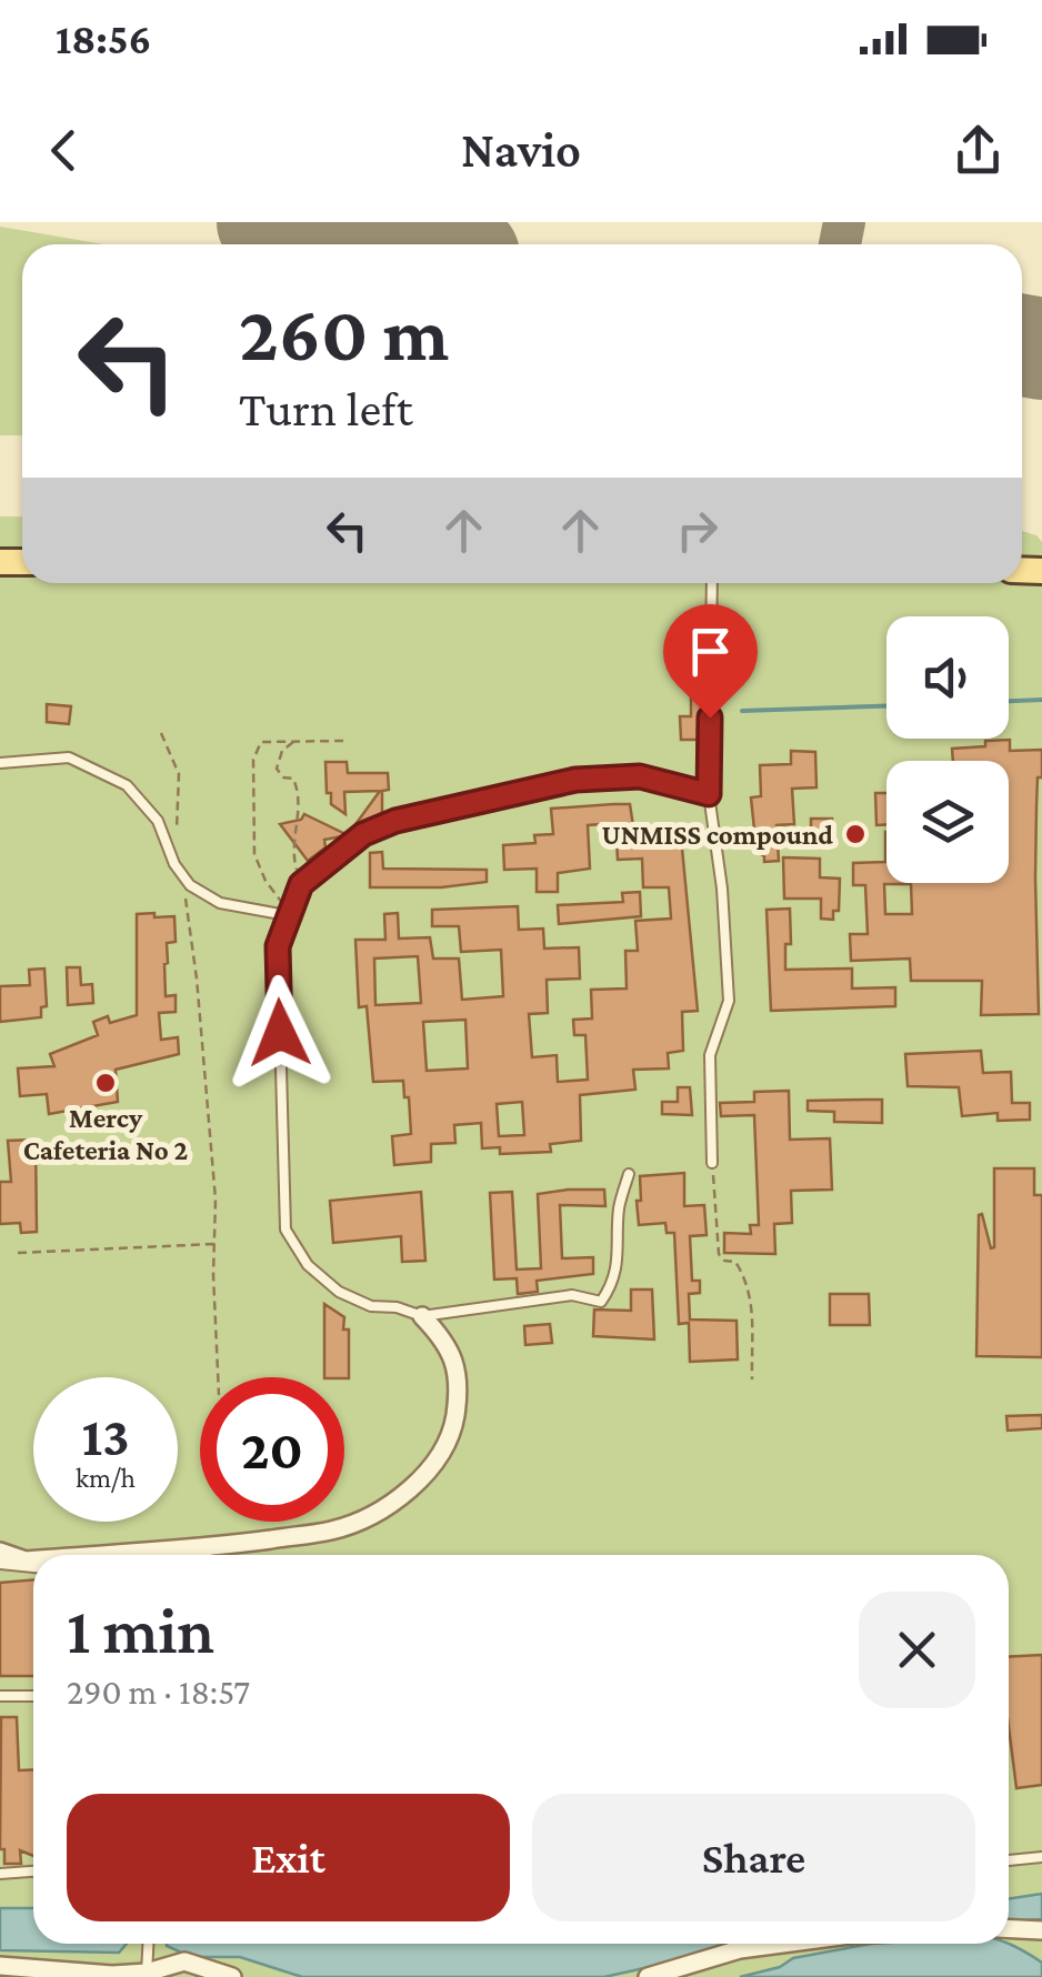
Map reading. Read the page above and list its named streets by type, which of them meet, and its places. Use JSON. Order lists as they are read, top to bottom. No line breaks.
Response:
{"places":["UNMISS compound","Mercy Cafeteria No 2"],"page":{"status":"18:56","header":"Navio","turn":["260 m","Turn left"],"speed":"13 km/h","limit":"20","heading":["1 min","290 m · 18:57"],"buttons":["Exit","Share"]}}
